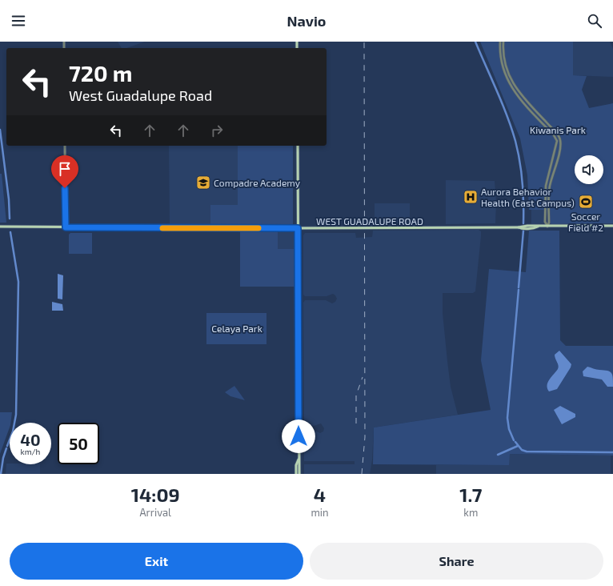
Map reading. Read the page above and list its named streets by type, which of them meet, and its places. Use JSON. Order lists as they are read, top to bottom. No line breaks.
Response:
{"streets":{"main road":["WEST GUADALUPE ROAD"]},"parks":["Kiwanis Park","Celaya Park"],"places":{"school or university":["Compadre Academy"],"hospital":["Aurora Behavior Health (East Campus)"],"sports":["Soccer Field #2"]},"page":{"header":"Navio","turn":["720 m","West Guadalupe Road"],"speed":"40 km/h","limit":"50","eta":["14:09","Arrival","4","min","1.7","km"],"buttons":["Exit","Share"]}}
